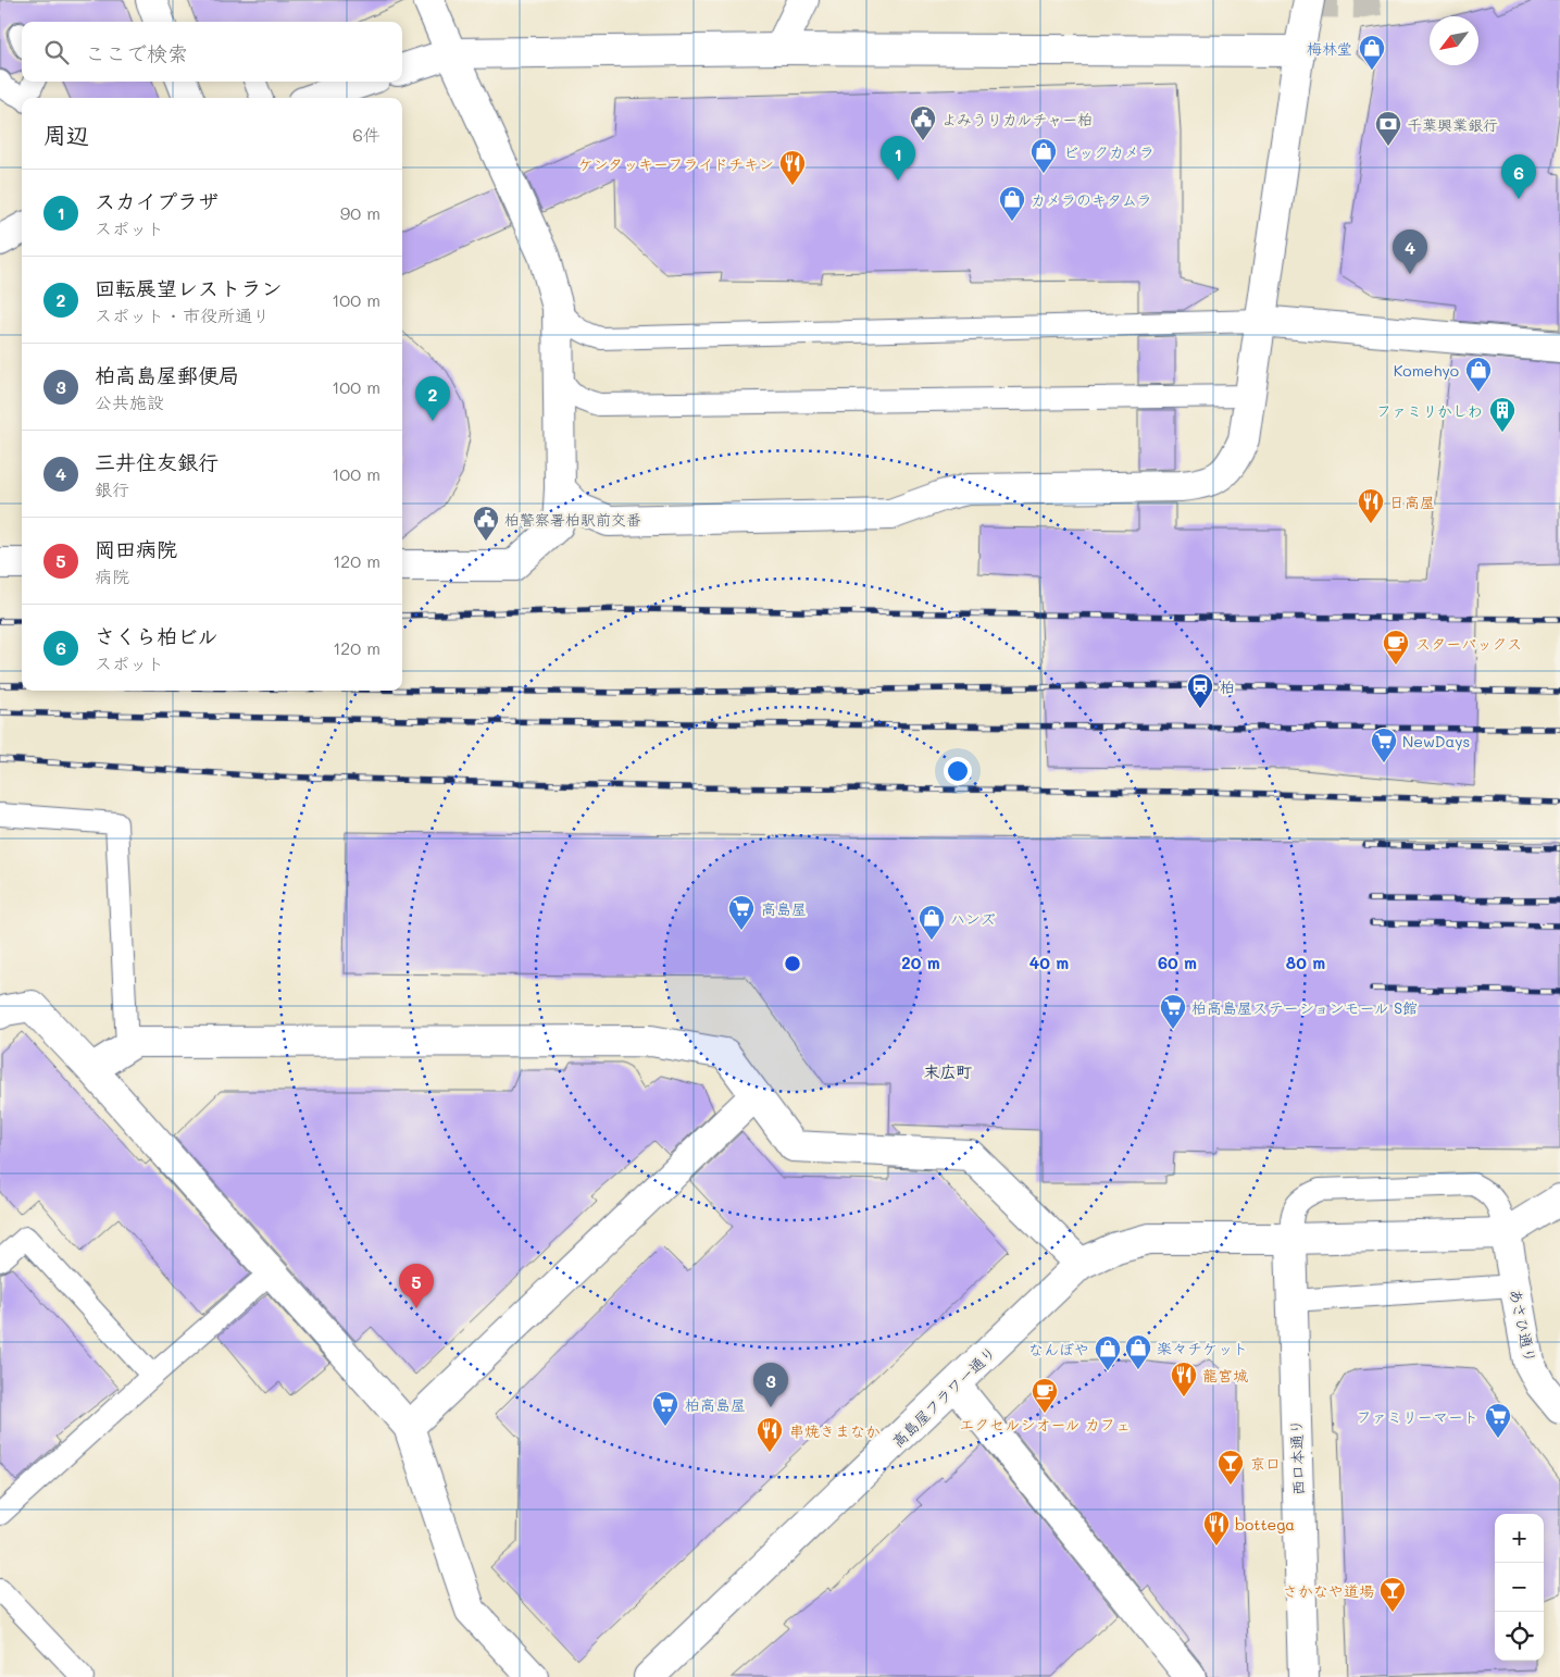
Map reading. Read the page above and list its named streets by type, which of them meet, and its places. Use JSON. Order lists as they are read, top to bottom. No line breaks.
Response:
{"streets":{"street":["あさひ通り","高島屋フラワー通り","西口本通り"]},"crossings":[["あさひ通り","高島屋フラワー通り"],["高島屋フラワー通り","西口本通り"]],"districts":["末広町"],"places":{"shop":["梅林堂","ビックカメラ","カメラのキタムラ","Komehyo","ハンズ","楽々チケット","なんぼや"],"public building":["よみうりカルチャー柏","柏警察署柏駅前交番"],"bank":["千葉興業銀行"],"restaurant":["ケンタッキーフライドチキン","日高屋","龍宮城","串焼きまなか","bottega"],"building":["ファミリかしわ"],"cafe":["スターバックス","エクセルシオール カフェ"],"station":["柏"],"supermarket":["NewDays","高島屋","柏高島屋ステーションモール S館","柏高島屋","ファミリーマート"],"bar":["京口","さかなや道場"]},"north":"bottom left","page":{"search":"ここで検索","heading":["周辺","6件"],"pins":["1","6","4","2","5","3"],"list":[{"mark":"1","name":"スカイプラザ","note":"スポット","value":"90 m"},{"mark":"2","name":"回転展望レストラン","note":"スポット · 市役所通り","value":"100 m"},{"mark":"3","name":"柏高島屋郵便局","note":"公共施設","value":"100 m"},{"mark":"4","name":"三井住友銀行","note":"銀行","value":"100 m"},{"mark":"5","name":"岡田病院","note":"病院","value":"120 m"},{"mark":"6","name":"さくら柏ビル","note":"スポット","value":"120 m"}],"map_buttons":["+","−"]},"rings":["20 m","40 m","60 m","80 m"]}
